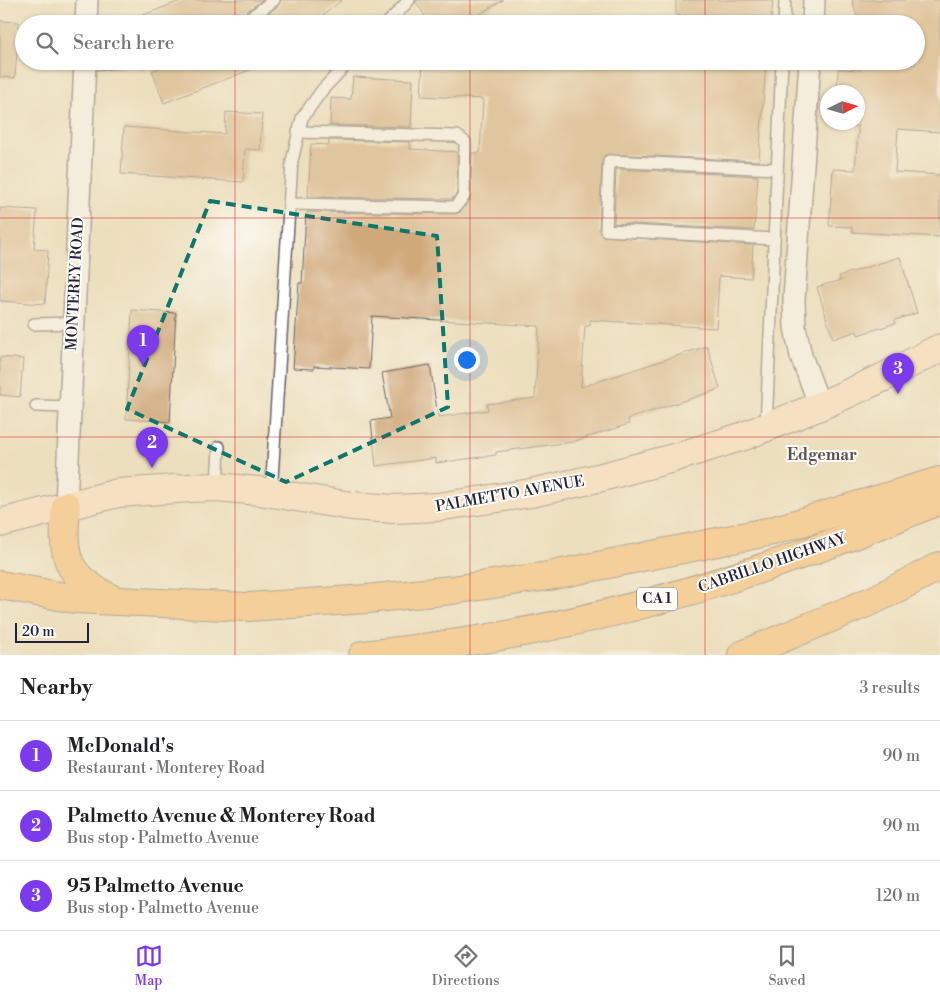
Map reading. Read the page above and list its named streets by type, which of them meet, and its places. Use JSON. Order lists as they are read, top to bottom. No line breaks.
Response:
{"streets":{"highway":["CABRILLO HIGHWAY","CA 1"],"street":["MONTEREY ROAD","PALMETTO AVENUE"]},"crossings":[["MONTEREY ROAD","PALMETTO AVENUE"]],"districts":["Edgemar"],"scale_bar":"20 m","north":"right","page":{"search":"Search here","pins":["1","3","2"],"scale":"20 m","heading":["Nearby","3 results"],"list":[{"mark":"1","name":"McDonald's","note":"Restaurant · Monterey Road","value":"90 m"},{"mark":"2","name":"Palmetto Avenue & Monterey Road","note":"Bus stop · Palmetto Avenue","value":"90 m"},{"mark":"3","name":"95 Palmetto Avenue","note":"Bus stop · Palmetto Avenue","value":"120 m"}],"nav":["Map","Directions","Saved"]}}
